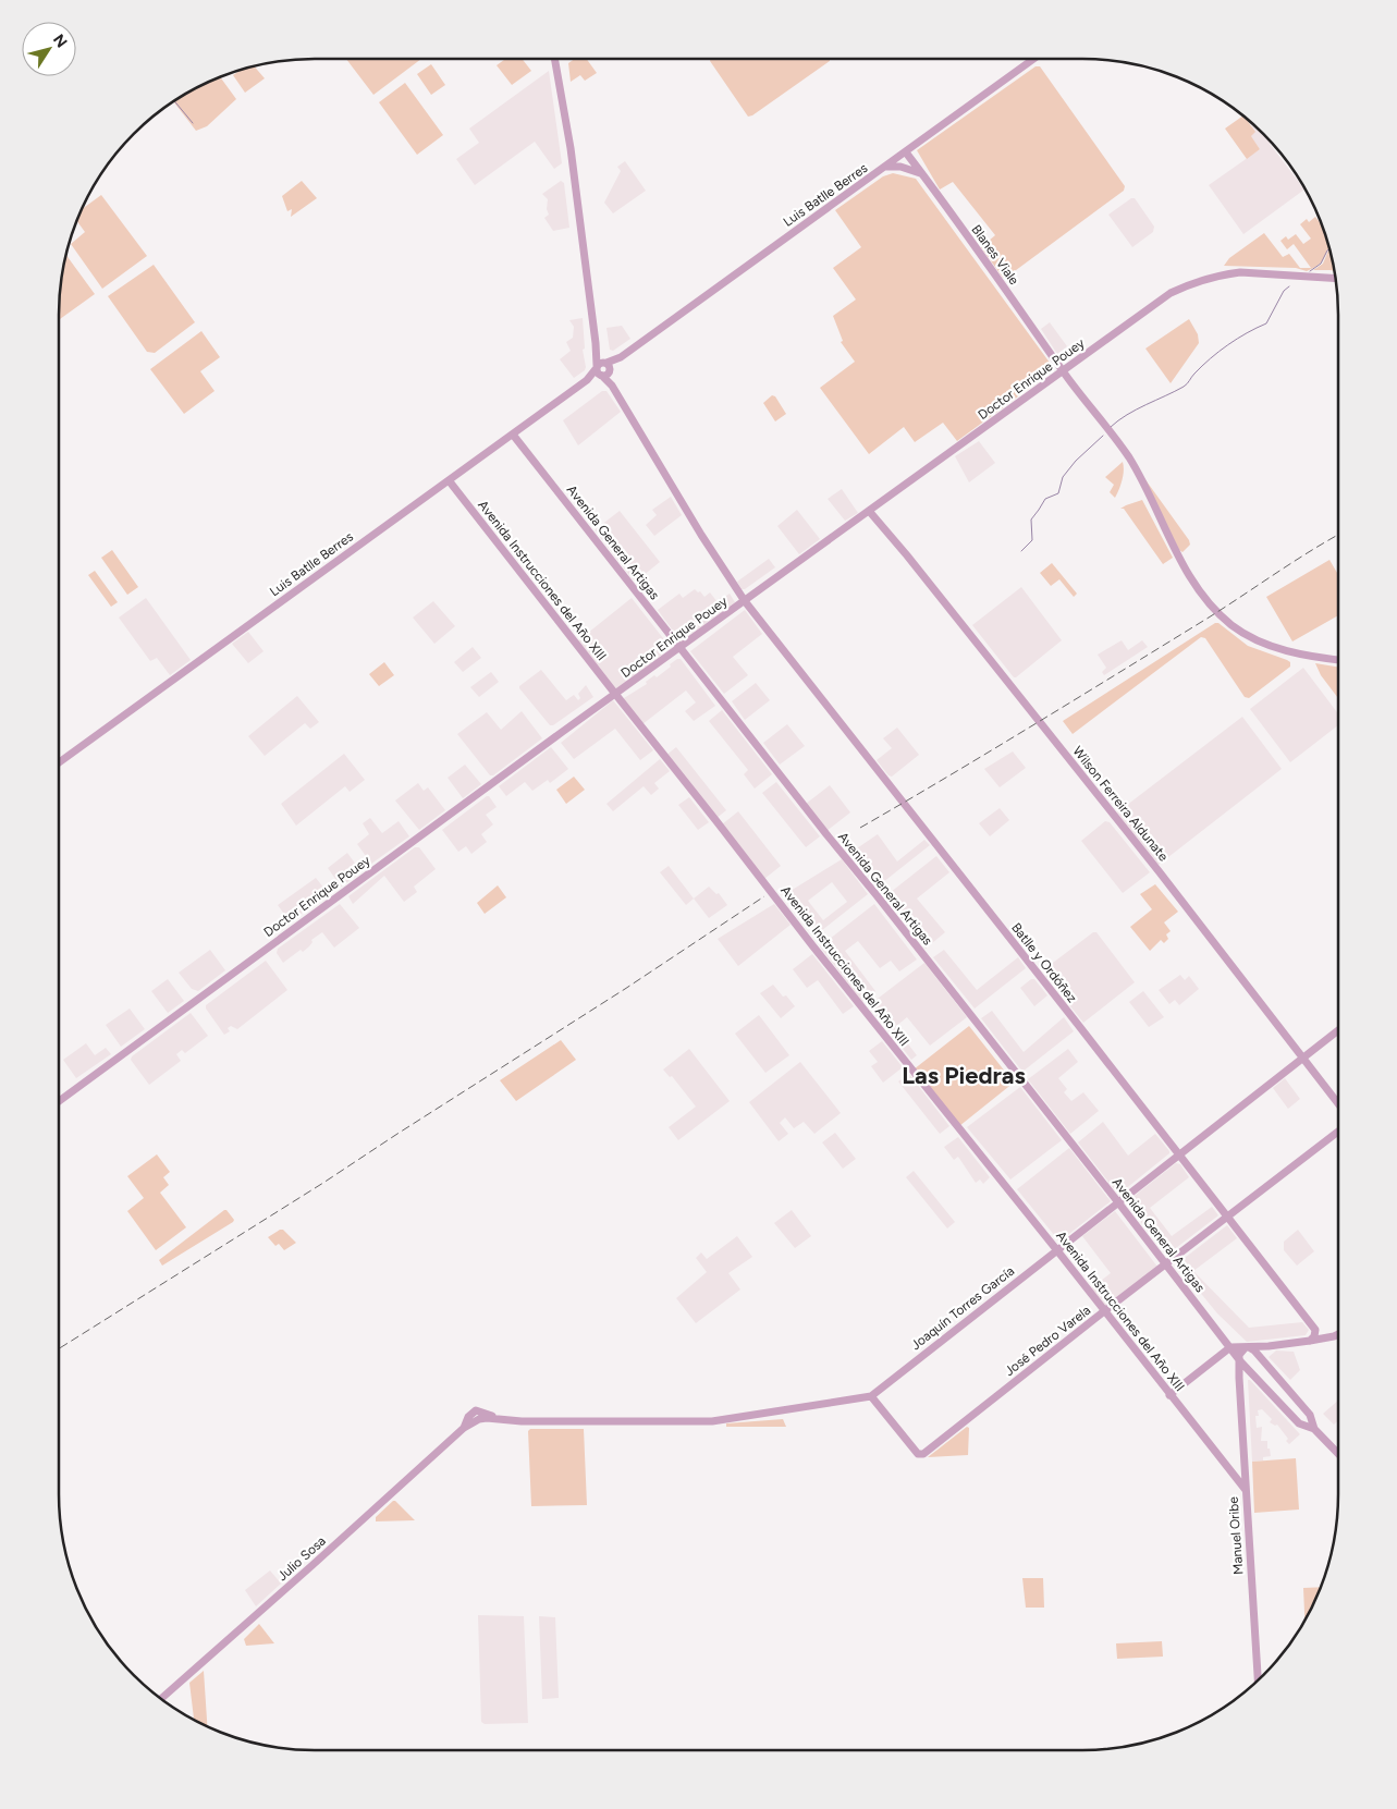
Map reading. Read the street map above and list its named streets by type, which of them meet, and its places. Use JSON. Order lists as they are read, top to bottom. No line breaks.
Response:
{"streets":{"street":["Luis Batlle Berres","Blanes Viale","Doctor Enrique Pouey","Avenida General Artigas","Avenida Instrucciones del Año XIII","Wilson Ferreira Aldunate","Batlle y Ordóñez","Joaquín Torres García","José Pedro Varela","Manuel Oribe","Julio Sosa"]},"crossings":[["Luis Batlle Berres","Blanes Viale"],["Luis Batlle Berres","Avenida General Artigas"],["Luis Batlle Berres","Avenida Instrucciones del Año XIII"],["Luis Batlle Berres","Batlle y Ordóñez"],["Blanes Viale","Doctor Enrique Pouey"],["Doctor Enrique Pouey","Avenida General Artigas"],["Doctor Enrique Pouey","Avenida Instrucciones del Año XIII"],["Doctor Enrique Pouey","Wilson Ferreira Aldunate"],["Doctor Enrique Pouey","Batlle y Ordóñez"],["Avenida General Artigas","Joaquín Torres García"],["Avenida General Artigas","José Pedro Varela"],["Avenida General Artigas","Manuel Oribe"],["Avenida Instrucciones del Año XIII","Joaquín Torres García"],["Avenida Instrucciones del Año XIII","José Pedro Varela"],["Avenida Instrucciones del Año XIII","Manuel Oribe"],["Wilson Ferreira Aldunate","Joaquín Torres García"],["Batlle y Ordóñez","Joaquín Torres García"],["Batlle y Ordóñez","José Pedro Varela"],["Joaquín Torres García","José Pedro Varela"],["Joaquín Torres García","Julio Sosa"]],"districts":["Las Piedras"],"north":"top right"}
